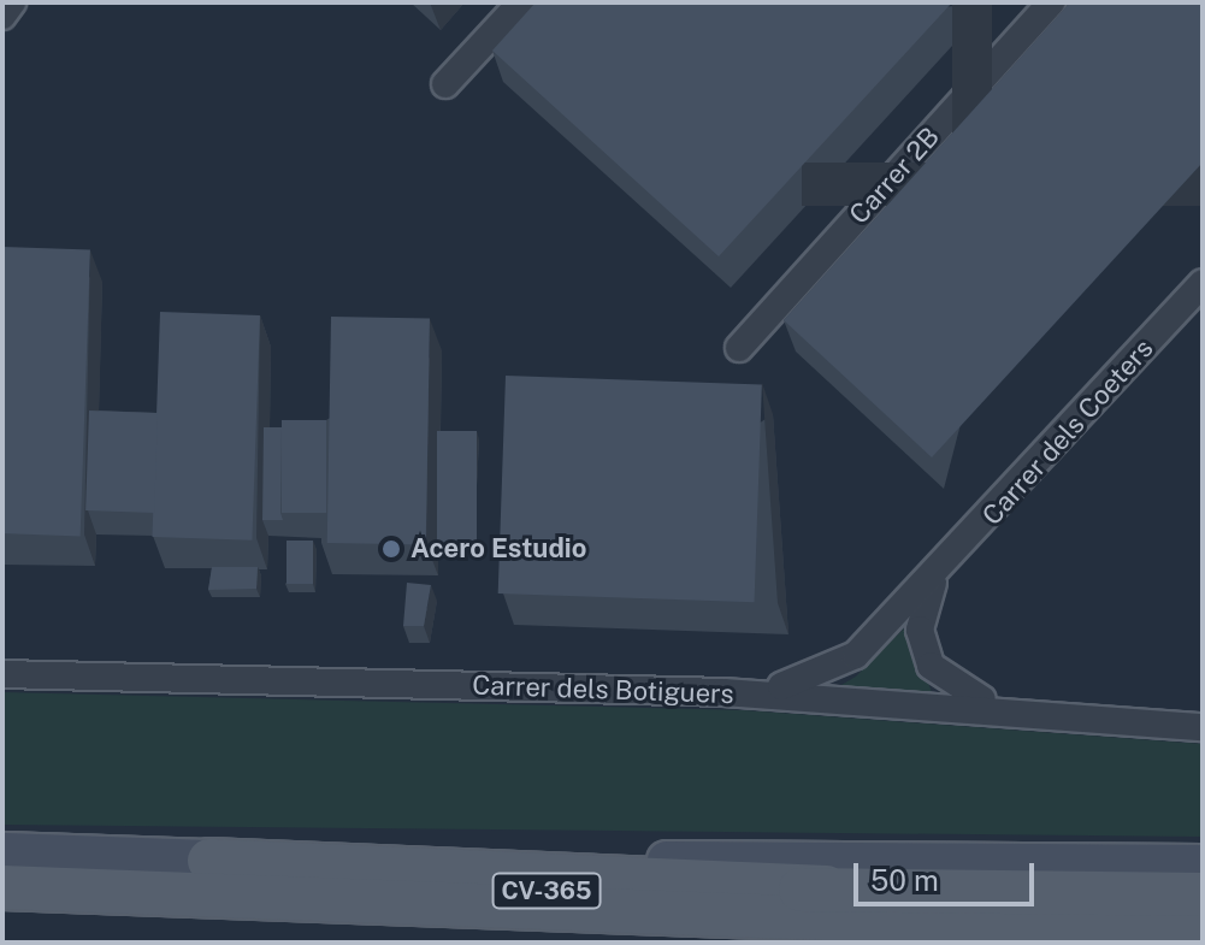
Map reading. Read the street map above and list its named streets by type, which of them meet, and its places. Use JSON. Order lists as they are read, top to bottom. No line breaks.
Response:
{"streets":{"main road":["CV-365"],"street":["Carrer 2B","Carrer dels Coeters","Carrer dels Botiguers"]},"crossings":[["Carrer dels Coeters","Carrer dels Botiguers"]],"places":["Acero Estudio"],"scale_bar":"50 m"}
